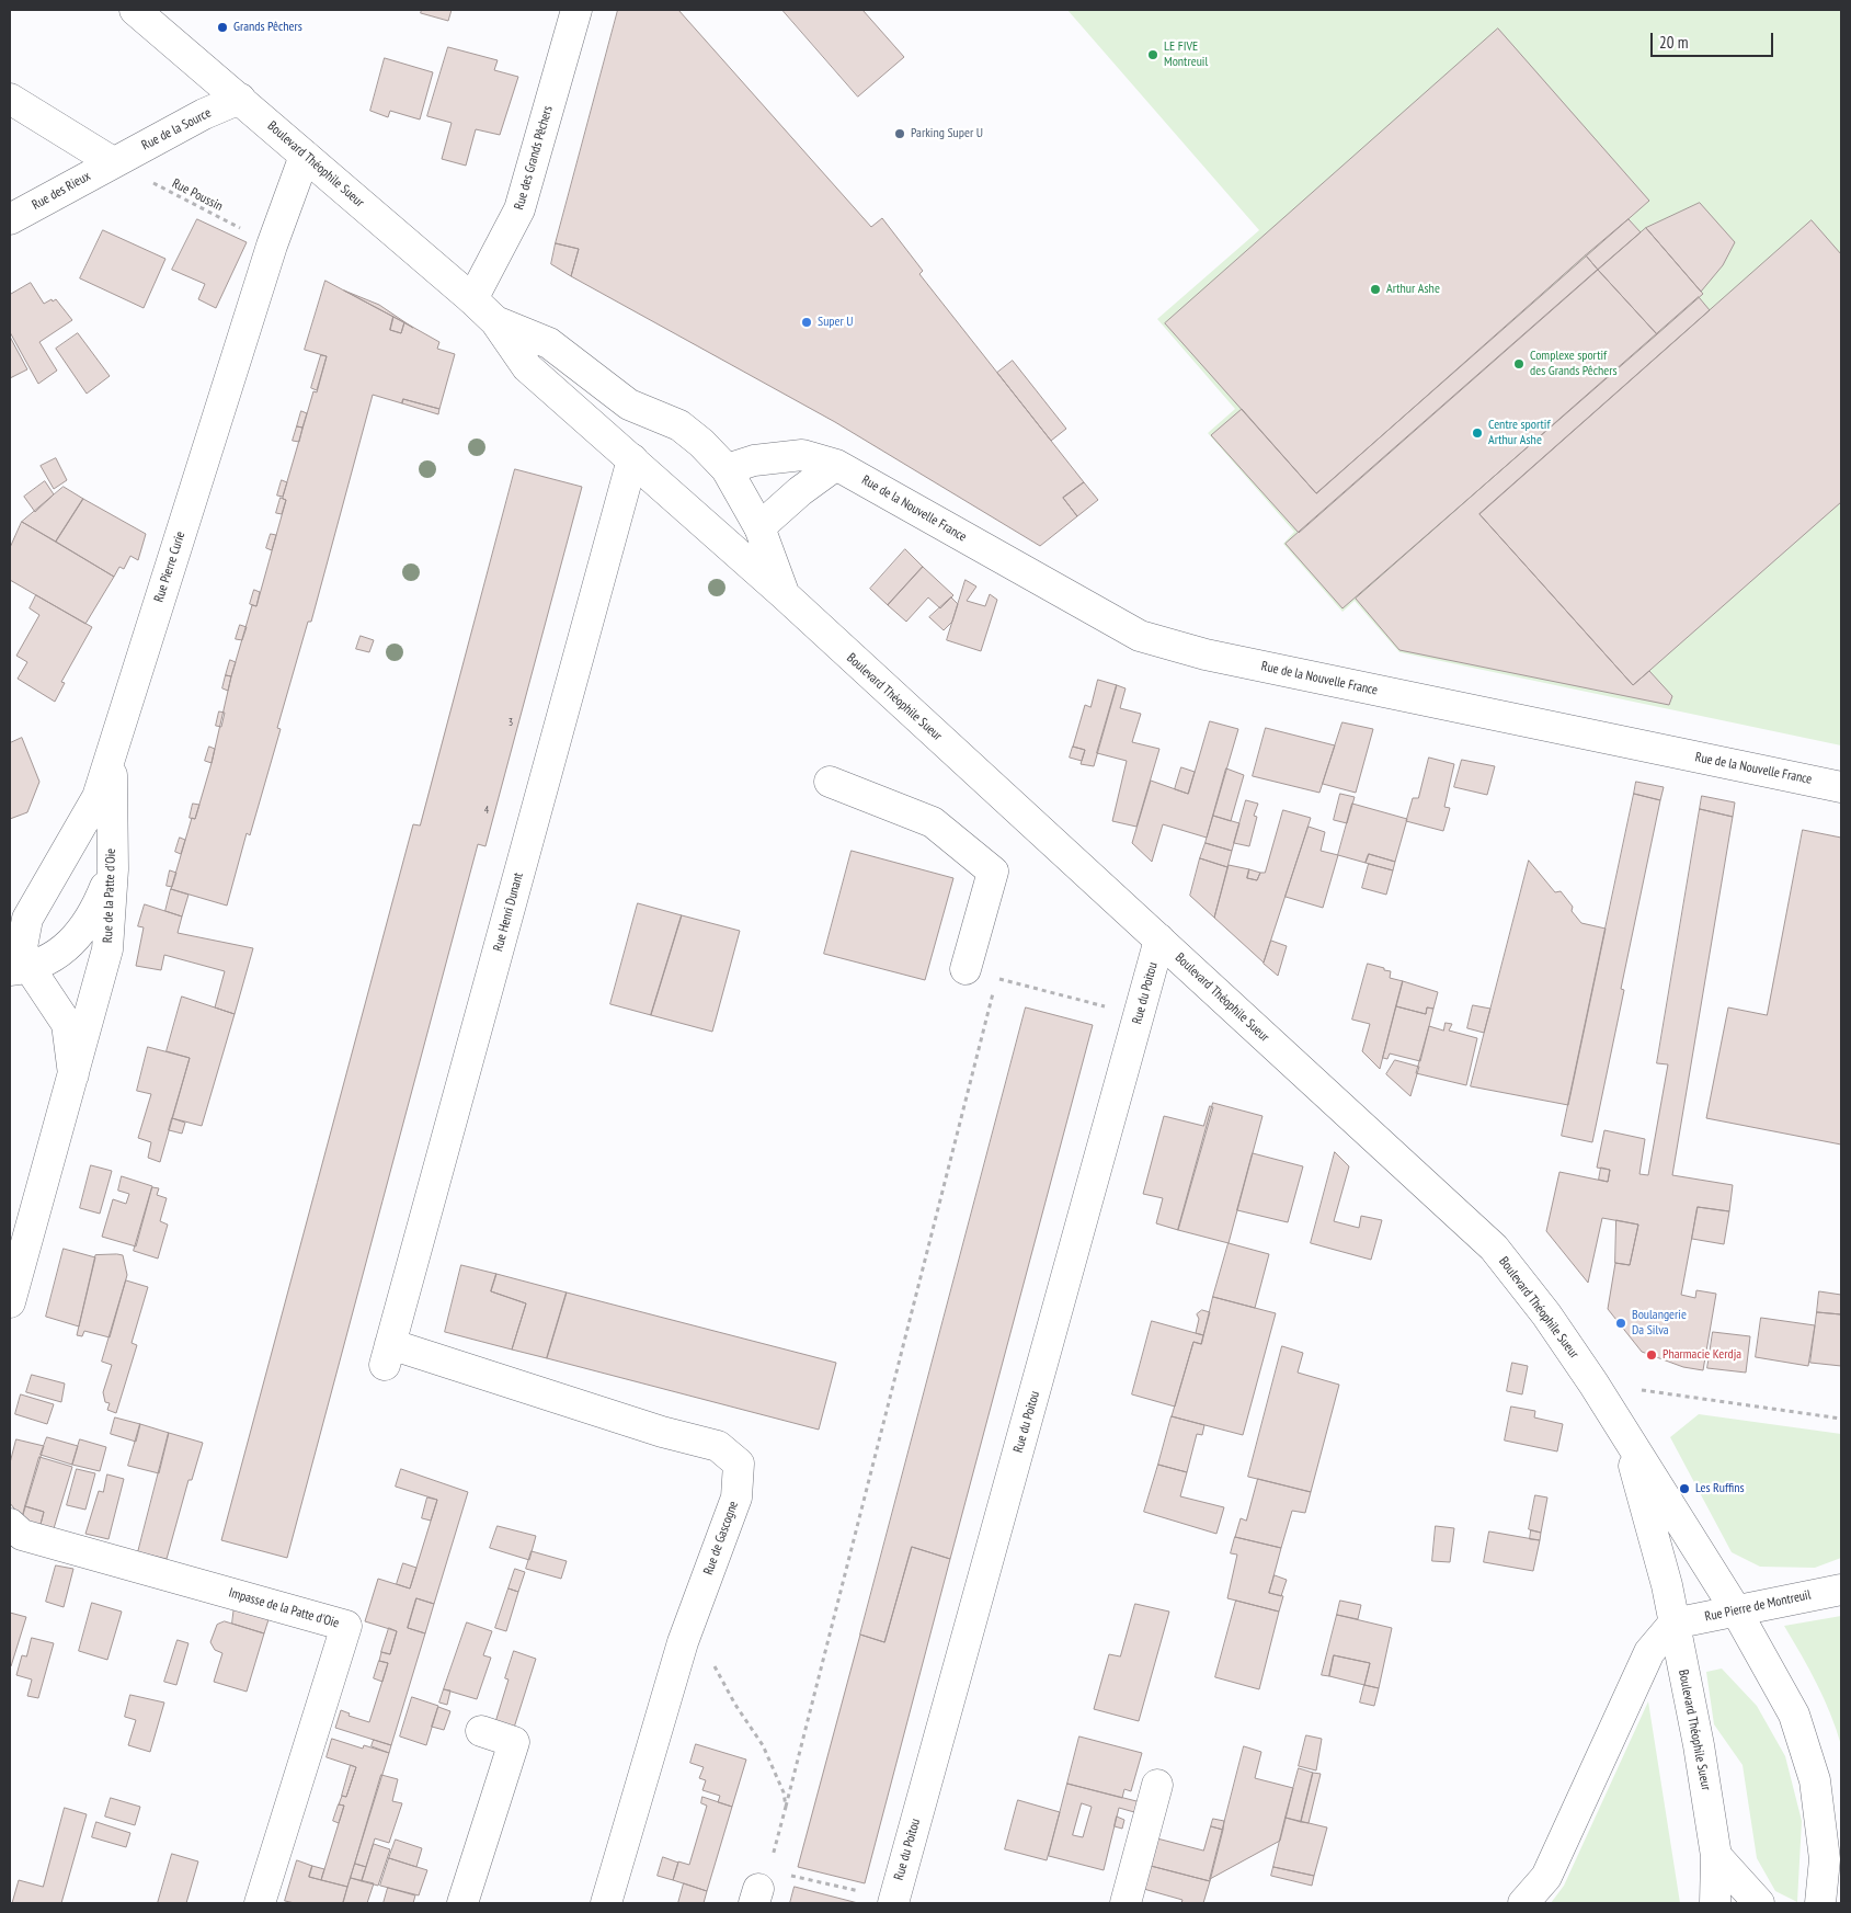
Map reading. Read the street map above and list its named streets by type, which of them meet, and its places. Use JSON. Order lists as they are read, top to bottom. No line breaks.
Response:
{"streets":{"street":["Rue de la Source","Rue des Grands Pêchers","Boulevard Théophile Sueur","Rue des Rieux","Rue de la Nouvelle France","Rue Pierre Curie","Rue de la Patte d'Oie","Rue Henri Dunant","Rue du Poitou","Rue de Gascogne","Rue Pierre de Montreuil","Impasse de la Patte d'Oie"],"path":["Rue Poussin"]},"crossings":[["Rue de la Source","Boulevard Théophile Sueur"],["Rue de la Source","Rue des Rieux"],["Rue de la Source","Rue Poussin"],["Rue des Grands Pêchers","Boulevard Théophile Sueur"],["Boulevard Théophile Sueur","Rue de la Nouvelle France"],["Boulevard Théophile Sueur","Rue Pierre Curie"],["Boulevard Théophile Sueur","Rue Henri Dunant"],["Boulevard Théophile Sueur","Rue du Poitou"],["Boulevard Théophile Sueur","Rue Pierre de Montreuil"],["Rue des Rieux","Rue Poussin"],["Rue Poussin","Rue Pierre Curie"],["Rue Pierre Curie","Rue de la Patte d'Oie"],["Rue Henri Dunant","Rue de Gascogne"]],"places":["Grands Pêchers","LE FIVE Montreuil","Parking Super U","Arthur Ashe","Super U","Complexe sportif des Grands Pêchers","Centre sportif Arthur Ashe","Boulangerie Da Silva","Pharmacie Kerdja","Les Ruffins"],"house_numbers":["3","4"],"scale_bar":"20 m"}
